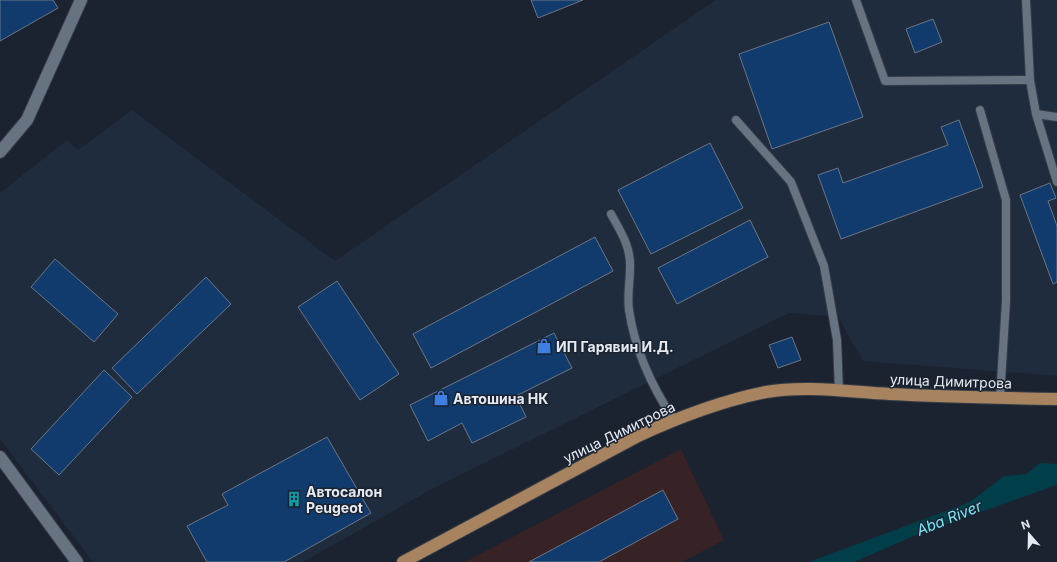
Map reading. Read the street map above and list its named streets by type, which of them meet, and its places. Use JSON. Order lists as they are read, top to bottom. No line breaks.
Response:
{"streets":{"main road":["улица Димитрова"]},"water":["Aba River"],"places":{"shop":["ИП Гарявин И.Д.","Автошина НК"],"building":["Автосалон Peugeot"]},"north":"top"}
